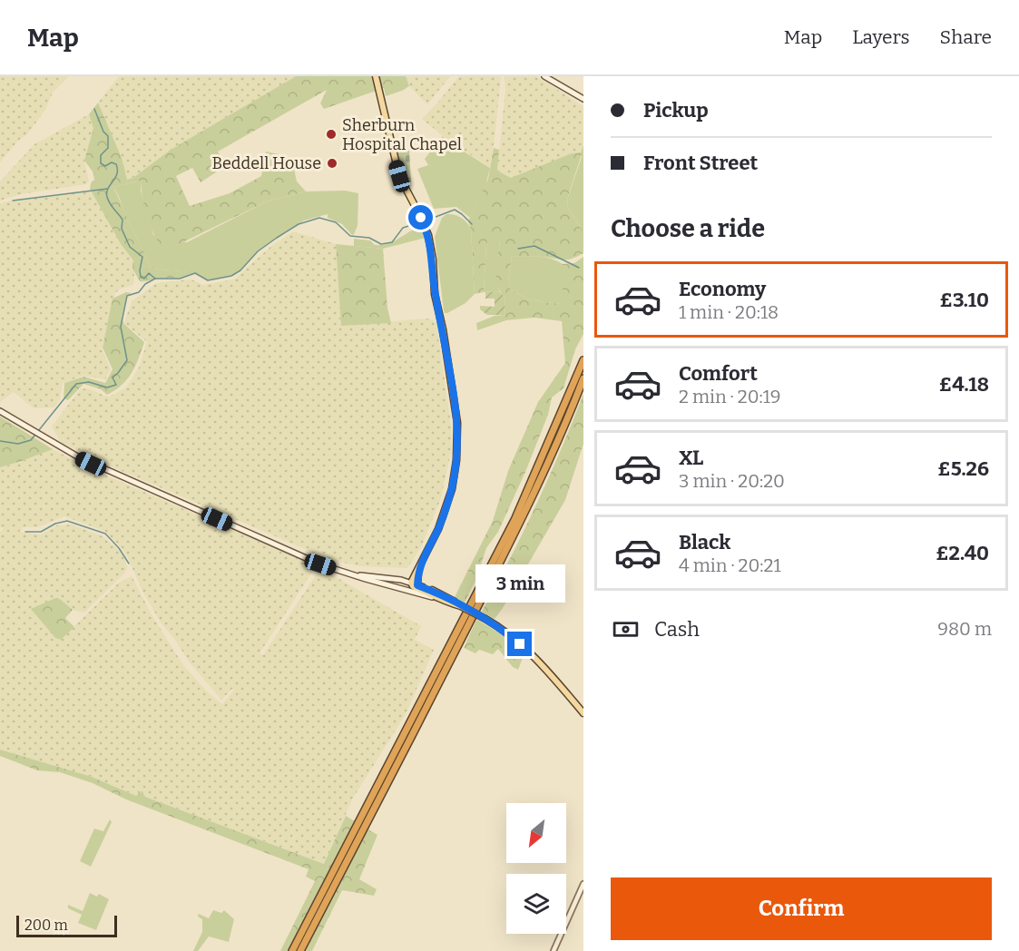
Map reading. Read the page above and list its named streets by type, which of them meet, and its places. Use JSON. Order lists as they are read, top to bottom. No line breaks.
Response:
{"places":["Sherburn Hospital Chapel","Beddell House"],"scale_bar":"200 m","north":"bottom left","page":{"header":"Map","nav":["Map","Layers","Share"],"banner":["Pickup","Front Street"],"heading":"Choose a ride","list":[{"name":"Economy","note":"1 min · 20:18","value":"£3.10"},{"name":"Comfort","note":"2 min · 20:19","value":"£4.18"},{"name":"XL","note":"3 min · 20:20","value":"£5.26"},{"name":"Black","note":"4 min · 20:21","value":"£2.40"}],"bubble":"3 min","pay":["Cash","980 m"],"buttons":"Confirm","scale":"200 m"}}
